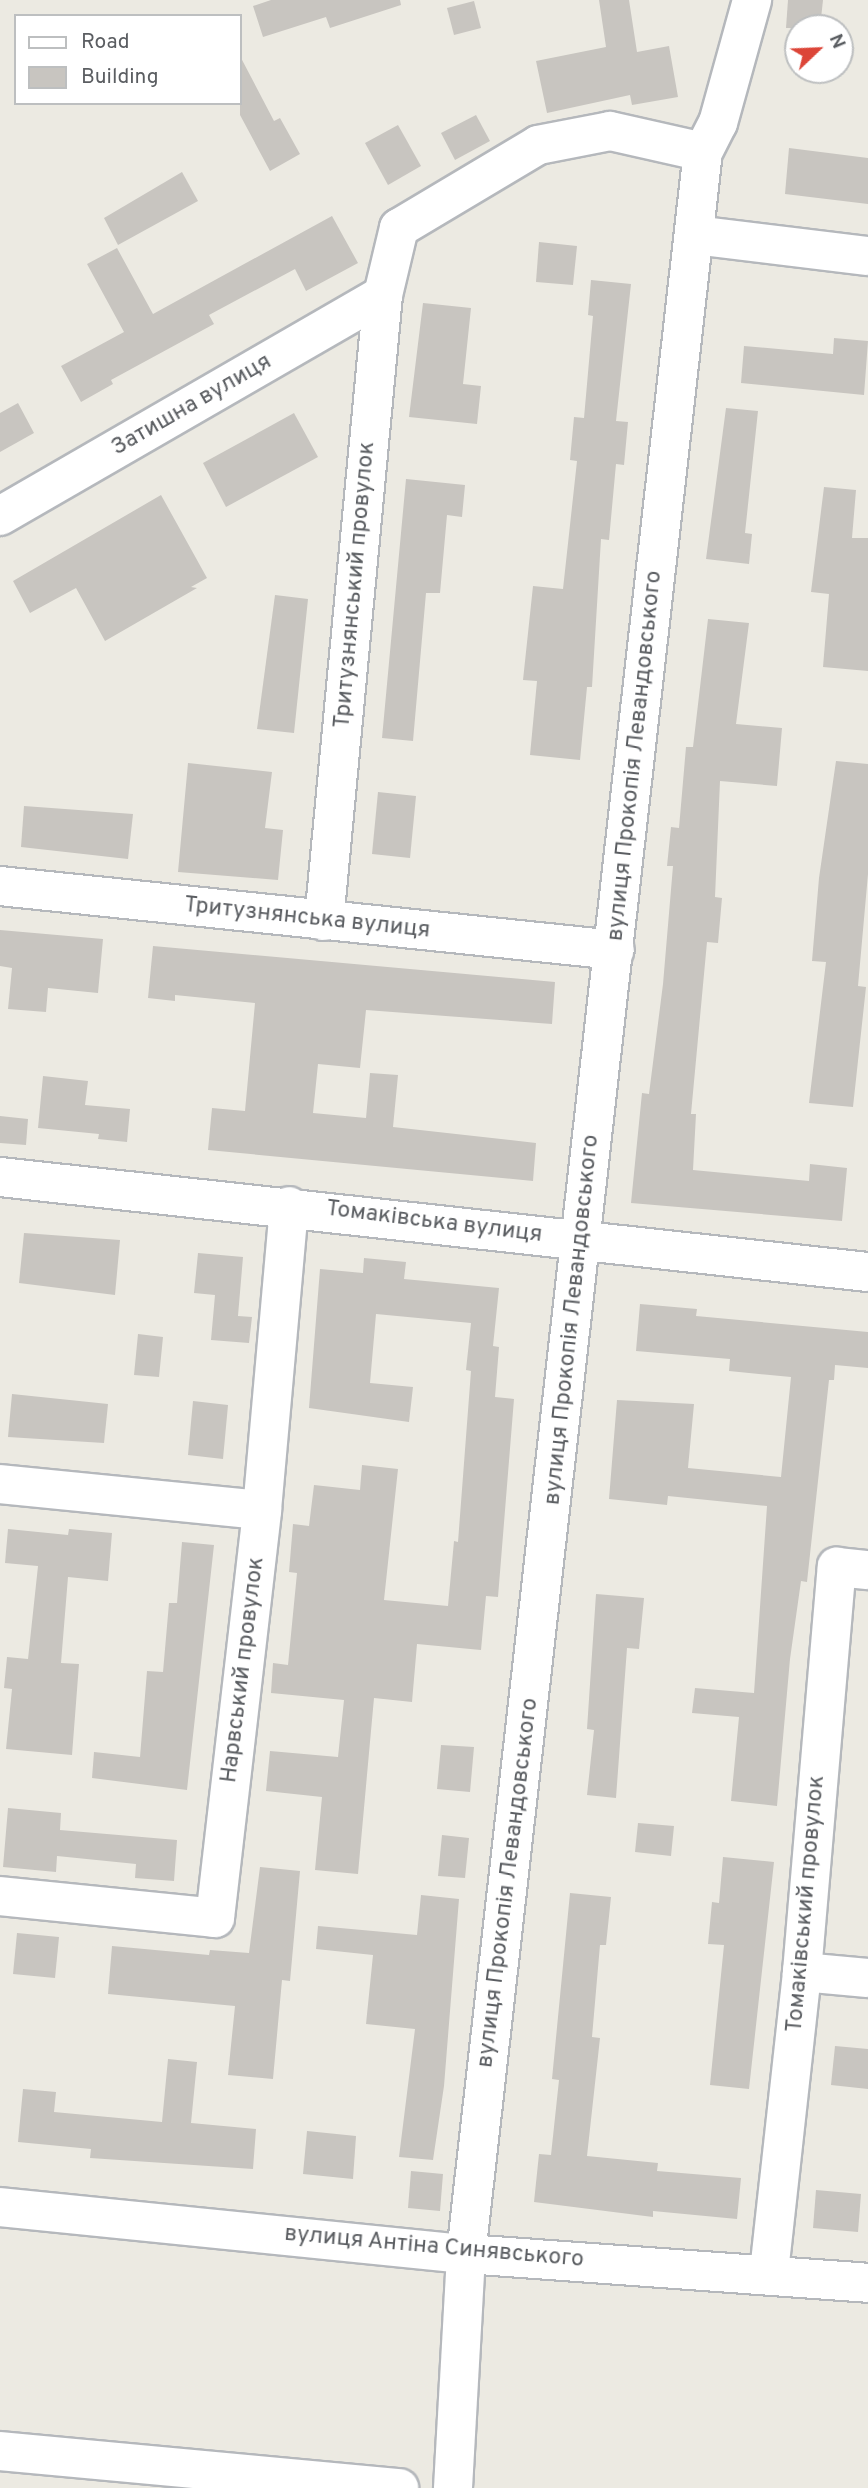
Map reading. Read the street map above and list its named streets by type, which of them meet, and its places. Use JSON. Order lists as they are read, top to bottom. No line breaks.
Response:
{"streets":{"street":["Затишна вулиця","Тритузнянський провулок","вулиця Прокопія Левандовського","Тритузнянська вулиця","Томаківська вулиця","Нарвський провулок","Томаківський провулок","вулиця Антіна Синявського"]},"crossings":[["Затишна вулиця","Тритузнянський провулок"],["Тритузнянський провулок","вулиця Прокопія Левандовського"],["Тритузнянський провулок","Тритузнянська вулиця"],["вулиця Прокопія Левандовського","Тритузнянська вулиця"],["вулиця Прокопія Левандовського","Томаківська вулиця"],["вулиця Прокопія Левандовського","вулиця Антіна Синявського"],["Томаківська вулиця","Нарвський провулок"],["Томаківський провулок","вулиця Антіна Синявського"]],"legend":["Road","Building"],"north":"top right"}
